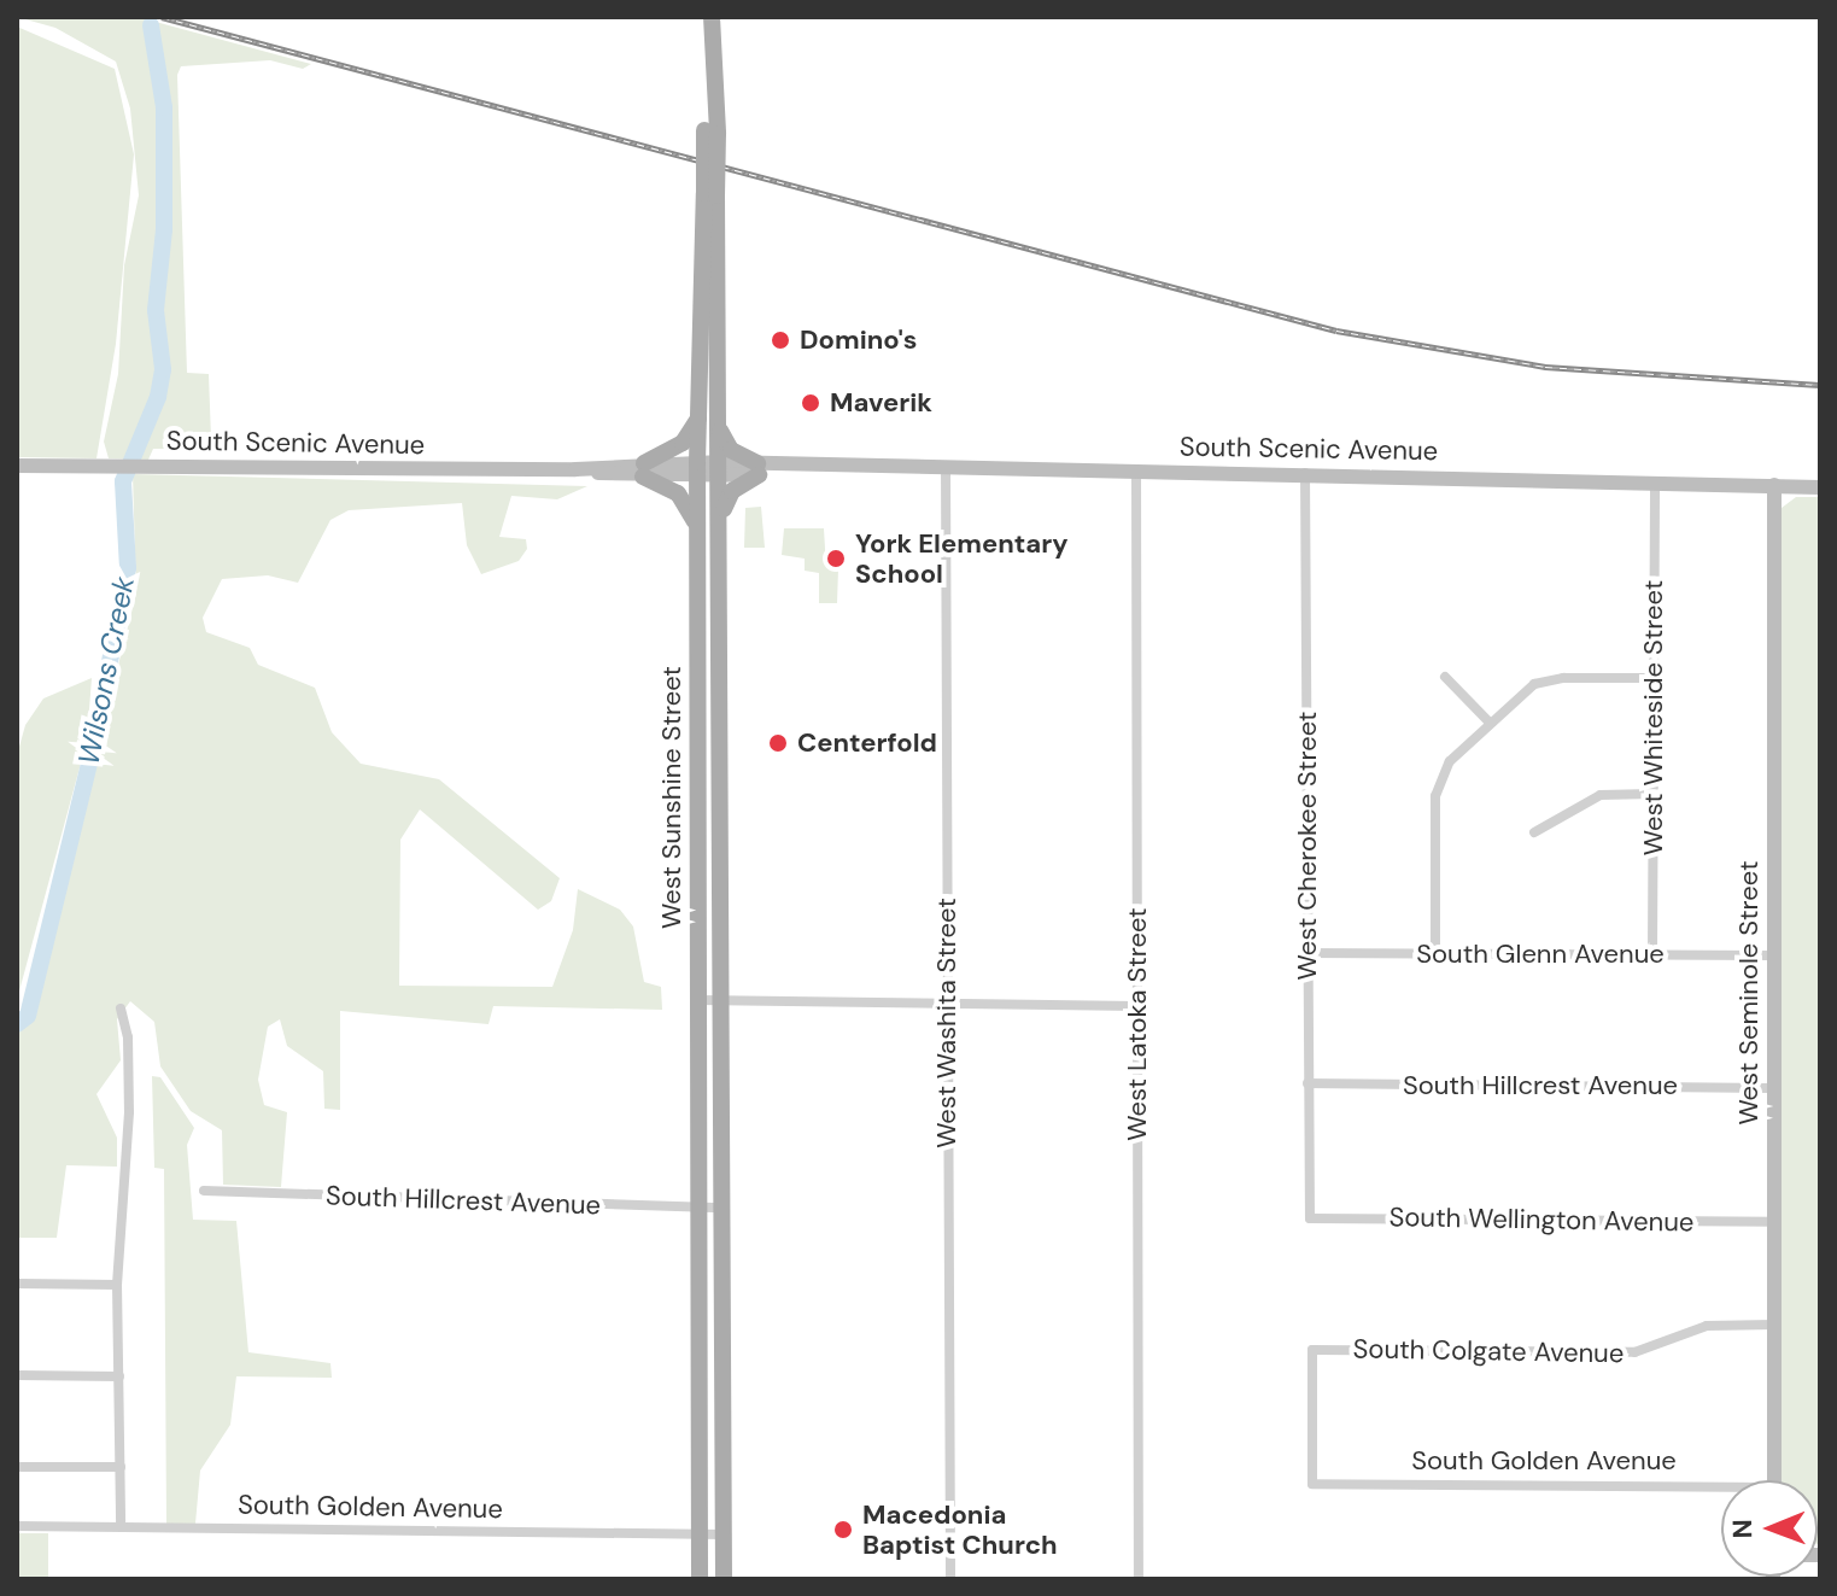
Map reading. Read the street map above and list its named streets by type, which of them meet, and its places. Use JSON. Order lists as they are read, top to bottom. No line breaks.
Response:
{"streets":{"main road":["South Scenic Avenue","West Sunshine Street","West Seminole Street"],"street":["West Whiteside Street","West Cherokee Street","South Glenn Avenue","West Washita Street","West Latoka Street","South Hillcrest Avenue","South Wellington Avenue","South Colgate Avenue","South Golden Avenue"]},"crossings":[["South Scenic Avenue","West Whiteside Street"],["South Scenic Avenue","West Sunshine Street"],["South Scenic Avenue","West Cherokee Street"],["South Scenic Avenue","West Seminole Street"],["South Scenic Avenue","West Washita Street"],["South Scenic Avenue","West Latoka Street"],["West Whiteside Street","South Glenn Avenue"],["West Sunshine Street","South Hillcrest Avenue"],["West Sunshine Street","South Golden Avenue"],["West Cherokee Street","South Glenn Avenue"],["West Cherokee Street","South Hillcrest Avenue"],["West Cherokee Street","South Wellington Avenue"],["South Glenn Avenue","West Seminole Street"],["West Seminole Street","South Hillcrest Avenue"],["West Seminole Street","South Wellington Avenue"],["West Seminole Street","South Colgate Avenue"],["South Colgate Avenue","South Golden Avenue"]],"water":["Wilsons Creek"],"places":["Domino's","Maverik","York Elementary School","Centerfold","Macedonia Baptist Church"],"north":"left"}
